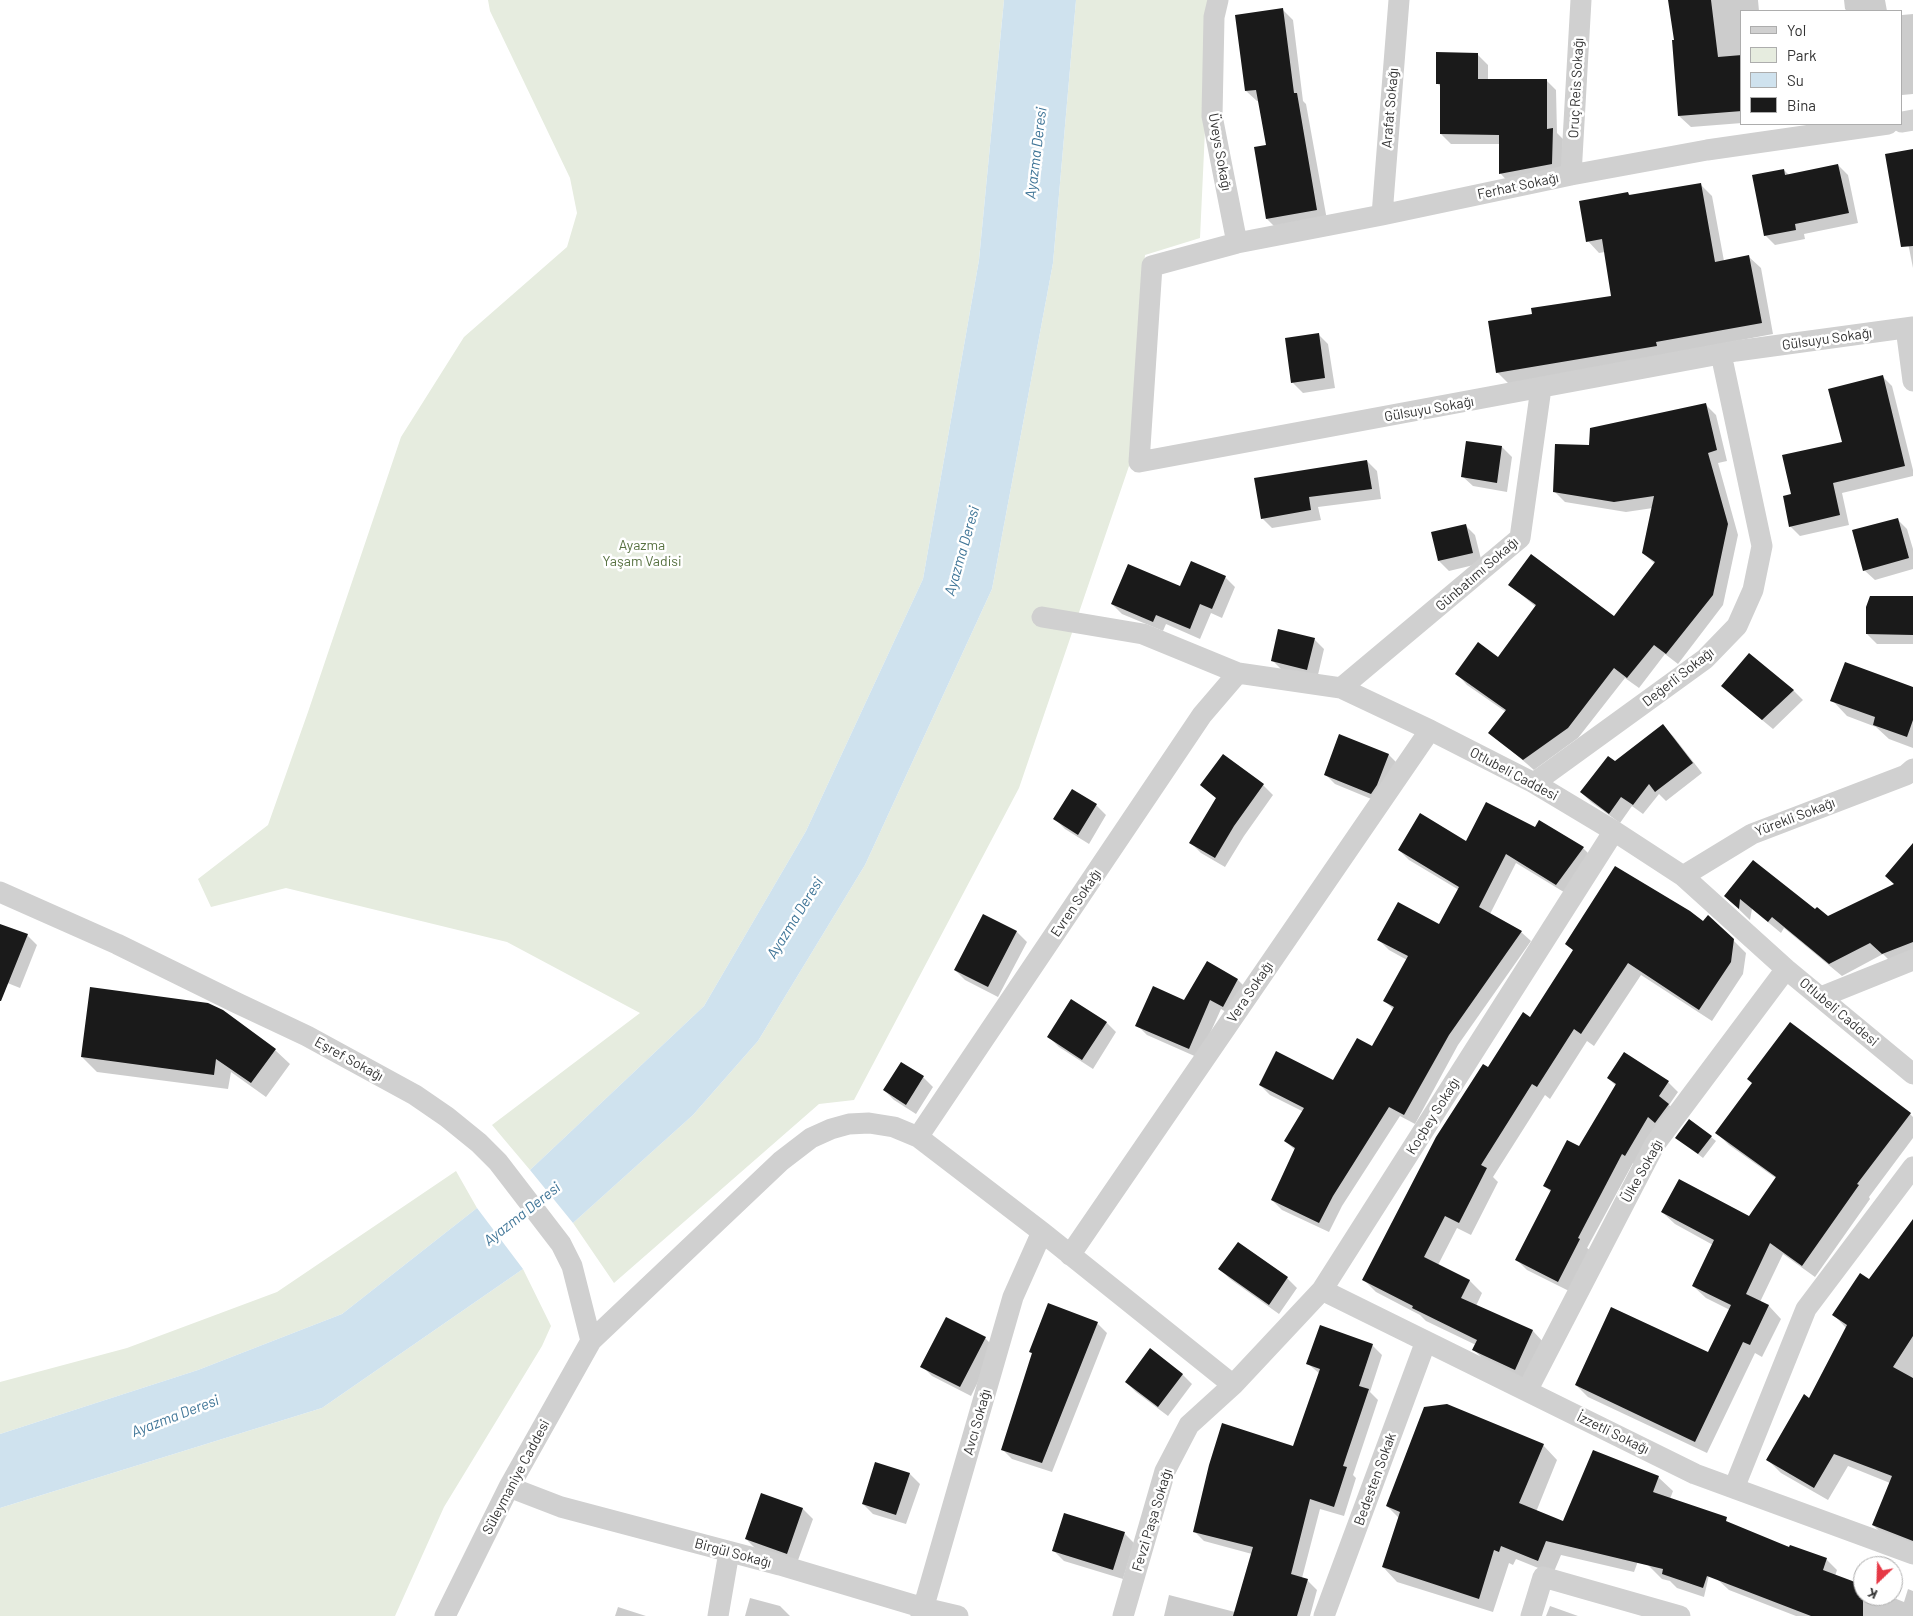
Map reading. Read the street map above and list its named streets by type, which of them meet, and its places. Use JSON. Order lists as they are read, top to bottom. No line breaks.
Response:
{"streets":{"street":["Oruç Reis Sokağı","Arafat Sokağı","Üveys Sokağı","Ferhat Sokağı","Gülsuyu Sokağı","Günbatımı Sokağı","Değerli Sokağı","Otlubeli Caddesi","Yürekli Sokağı","Evren Sokağı","Vera Sokağı","Eşref Sokağı","Koçbey Sokağı","Ülke Sokağı","Avcı Sokağı","İzzetli Sokağı","Süleymaniye Caddesi","Bedesten Sokak","Fevzi Paşa Sokağı","Birgül Sokağı"]},"crossings":[["Oruç Reis Sokağı","Ferhat Sokağı"],["Arafat Sokağı","Ferhat Sokağı"],["Üveys Sokağı","Ferhat Sokağı"],["Ferhat Sokağı","Gülsuyu Sokağı"],["Gülsuyu Sokağı","Günbatımı Sokağı"],["Gülsuyu Sokağı","Değerli Sokağı"],["Günbatımı Sokağı","Otlubeli Caddesi"],["Değerli Sokağı","Otlubeli Caddesi"],["Otlubeli Caddesi","Yürekli Sokağı"],["Otlubeli Caddesi","Evren Sokağı"],["Otlubeli Caddesi","Vera Sokağı"],["Otlubeli Caddesi","Koçbey Sokağı"],["Otlubeli Caddesi","Ülke Sokağı"],["Evren Sokağı","Süleymaniye Caddesi"],["Vera Sokağı","Süleymaniye Caddesi"],["Eşref Sokağı","Süleymaniye Caddesi"],["Koçbey Sokağı","İzzetli Sokağı"],["Koçbey Sokağı","Süleymaniye Caddesi"],["Koçbey Sokağı","Fevzi Paşa Sokağı"],["Ülke Sokağı","İzzetli Sokağı"],["Avcı Sokağı","Süleymaniye Caddesi"],["Avcı Sokağı","Birgül Sokağı"],["İzzetli Sokağı","Bedesten Sokak"],["Süleymaniye Caddesi","Fevzi Paşa Sokağı"],["Süleymaniye Caddesi","Birgül Sokağı"]],"water":["Ayazma Deresi"],"parks":["Ayazma Yaşam Vadisi"],"legend":["Yol","Park","Su","Bina"],"north":"bottom left"}
